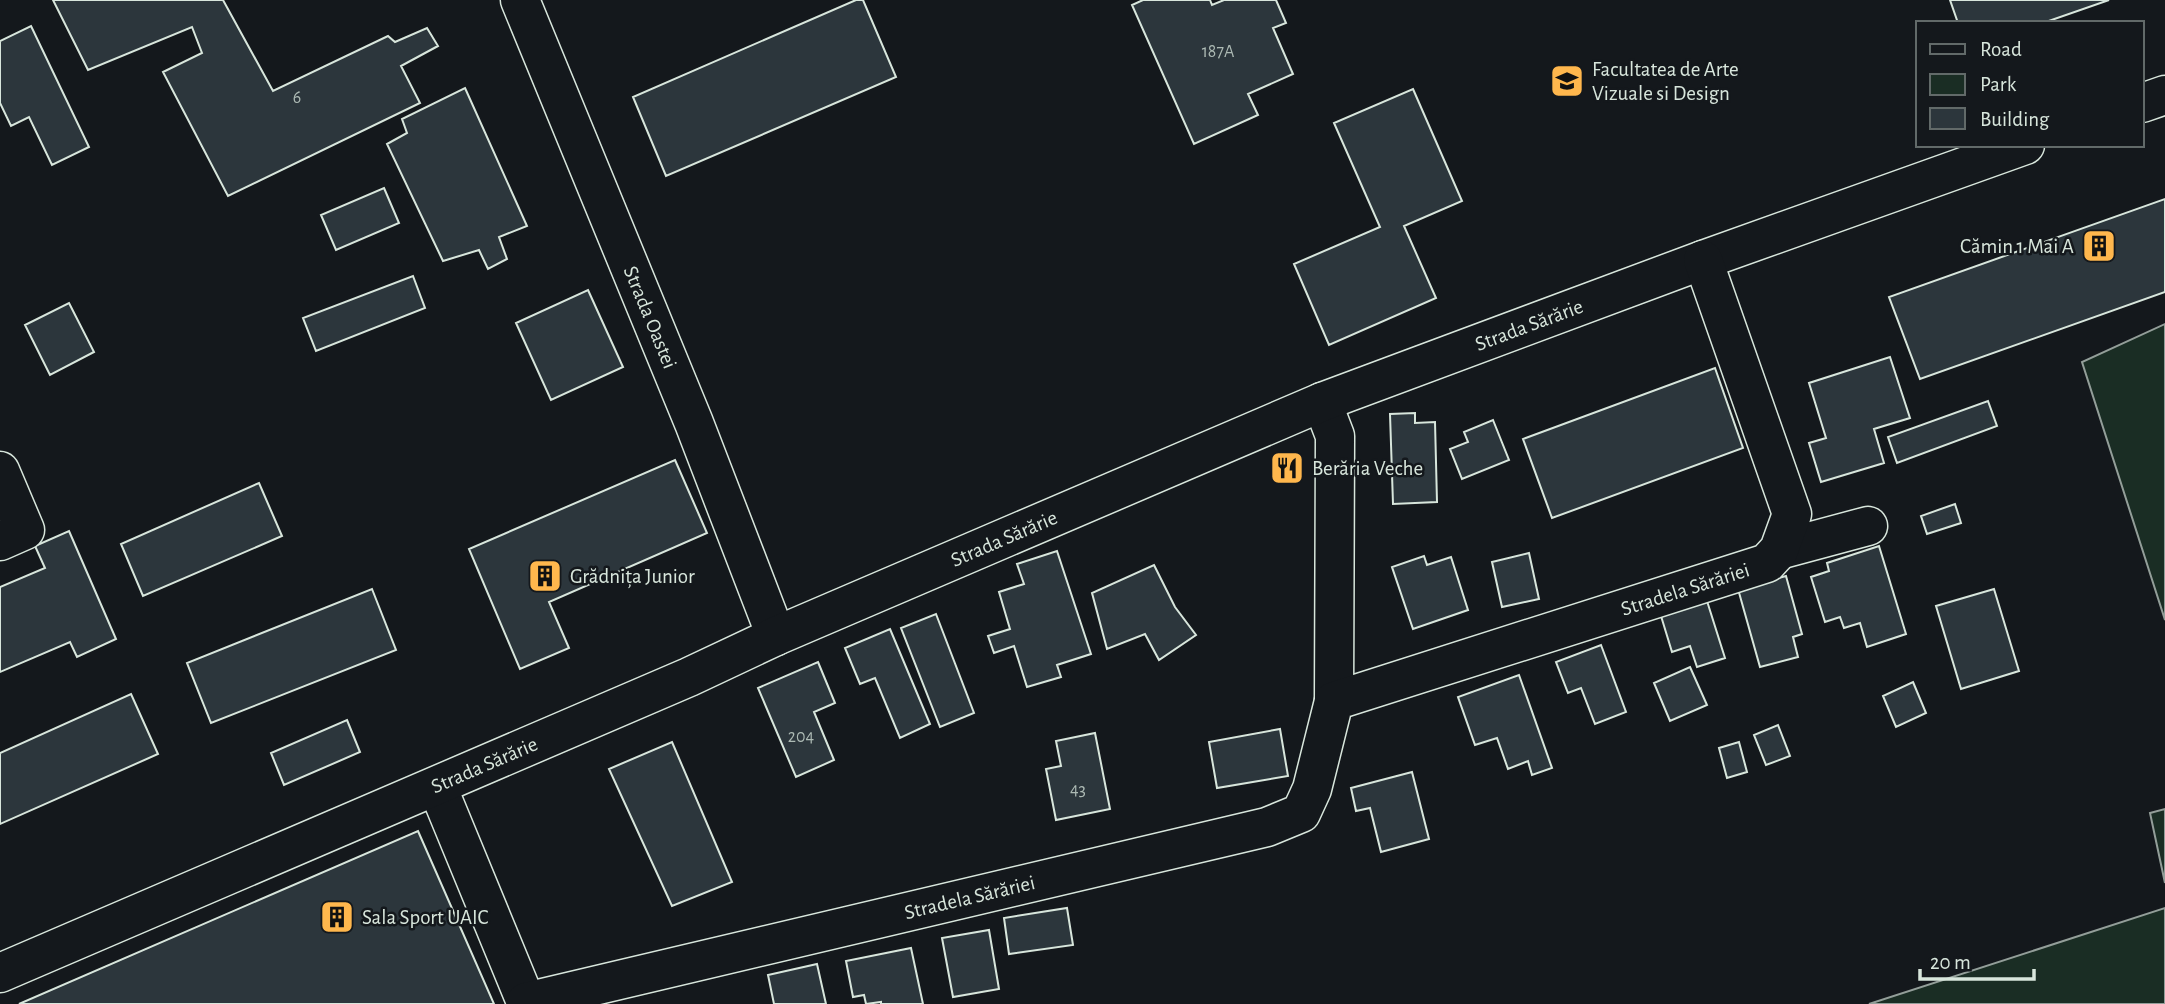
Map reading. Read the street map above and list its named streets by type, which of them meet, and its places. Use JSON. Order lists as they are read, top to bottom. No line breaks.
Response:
{"streets":{"street":["Strada Oastei","Strada Sărărie","Stradela Sărăriei"]},"crossings":[["Strada Oastei","Strada Sărărie"],["Strada Sărărie","Stradela Sărăriei"]],"places":{"school or university":["Facultatea de Arte Vizuale si Design"],"building":["Cămin 1 Mai A","Grădnița Junior","Sala Sport UAIC"],"restaurant":["Berăria Veche"]},"house_numbers":["187A","6","204","43"],"legend":["Road","Park","Building"],"scale_bar":"20 m"}
